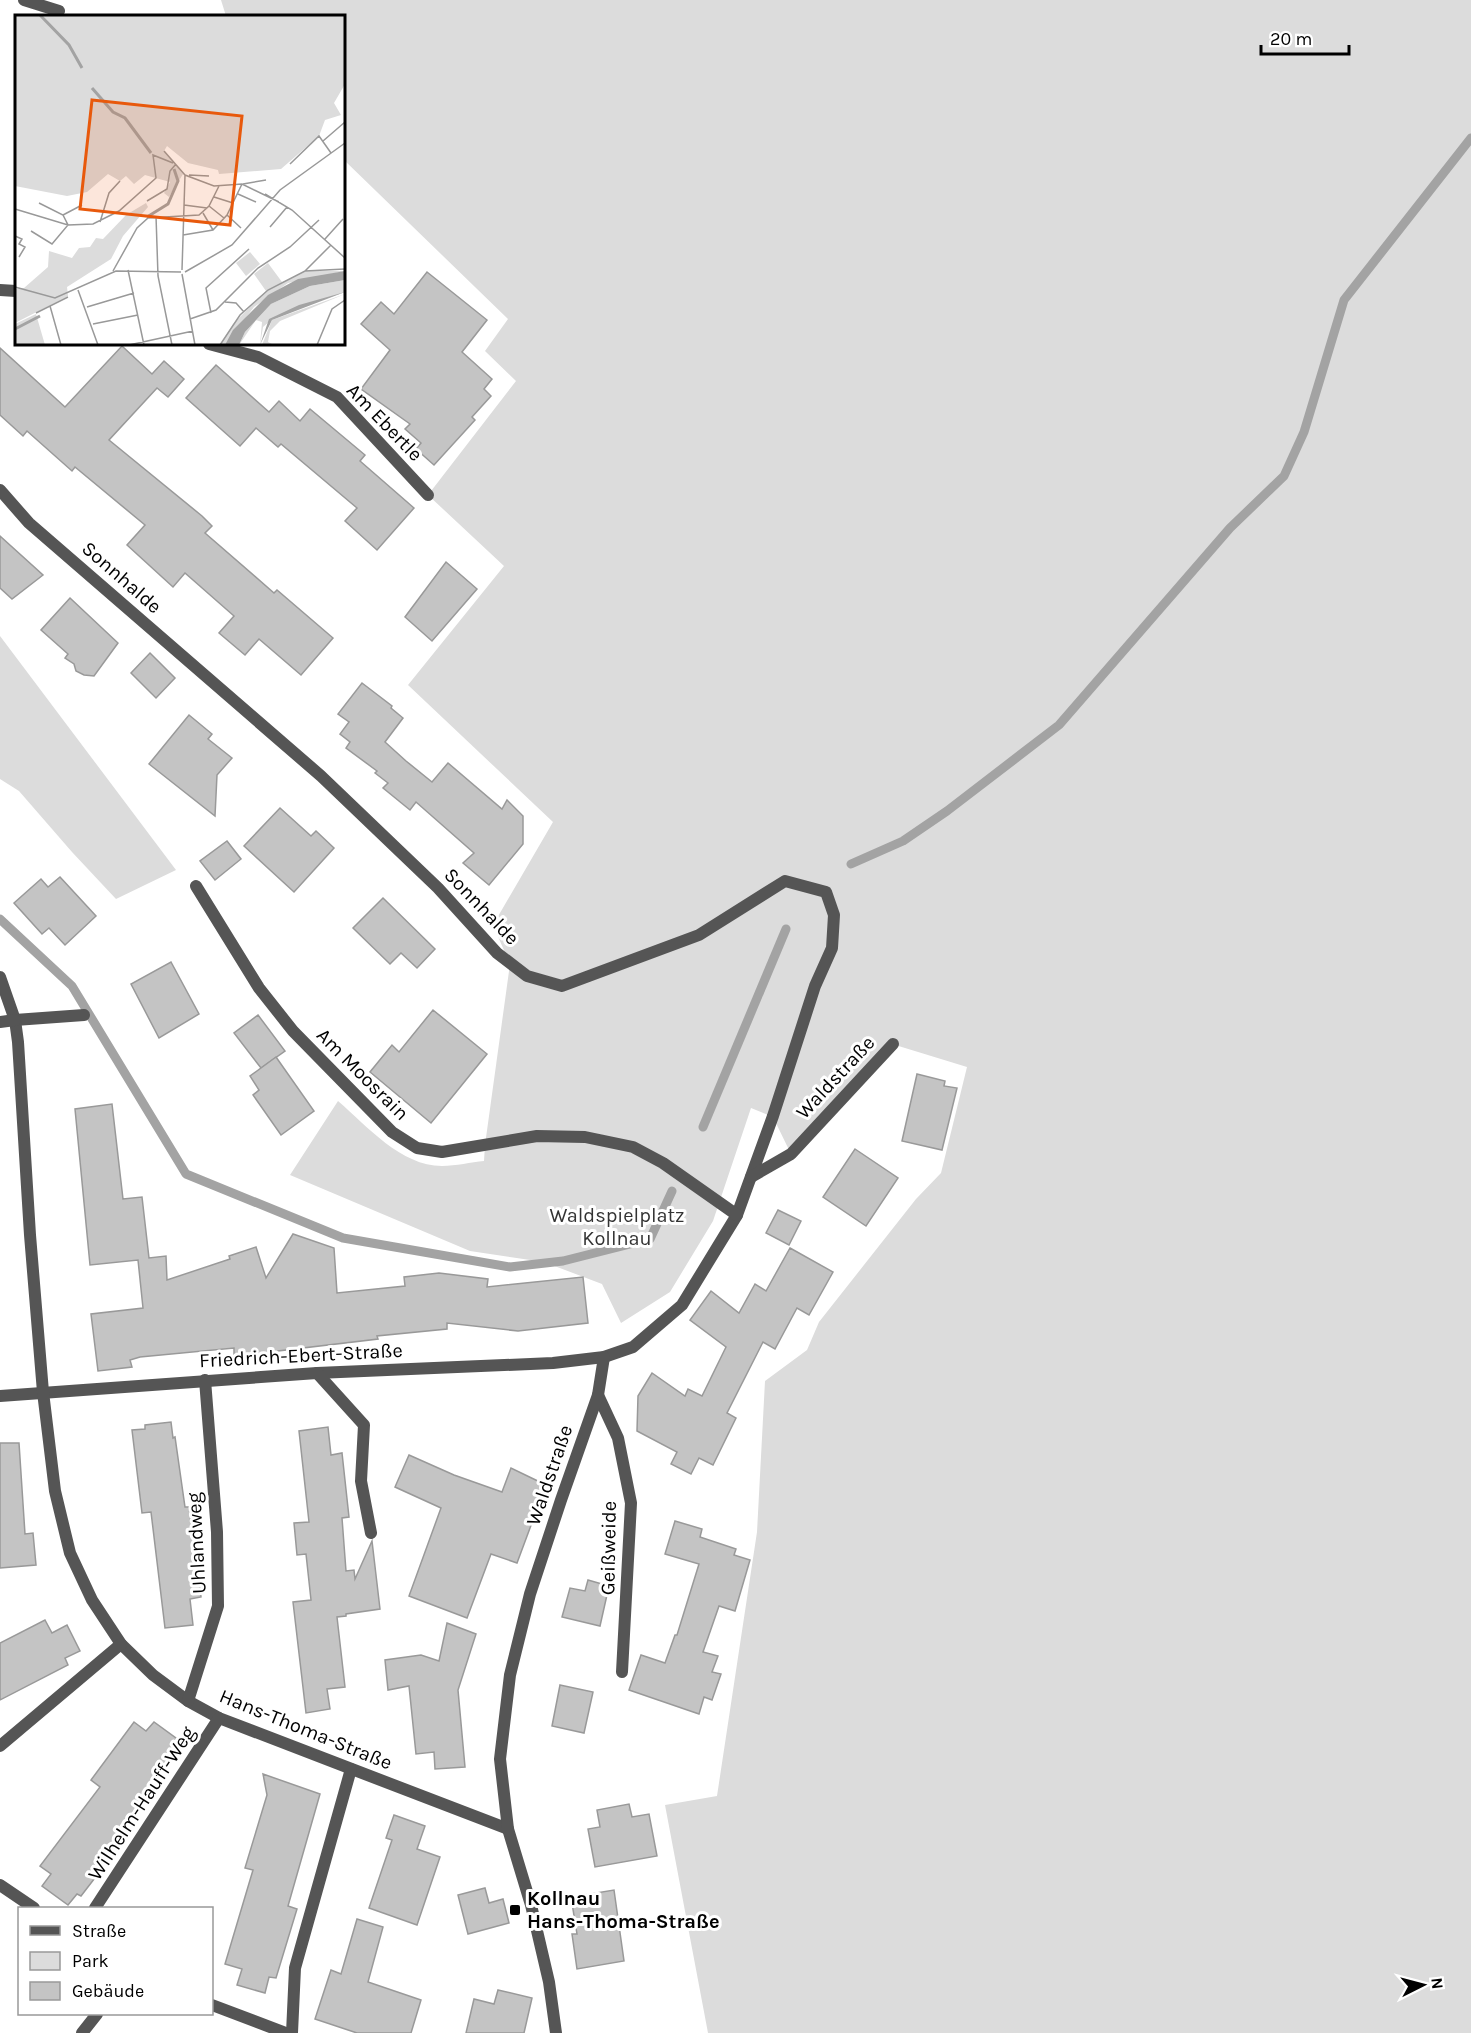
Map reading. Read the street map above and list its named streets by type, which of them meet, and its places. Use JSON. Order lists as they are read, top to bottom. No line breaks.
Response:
{"streets":{"street":["Am Ebertle","Sonnhalde","Am Moosrain","Waldstraße","Friedrich-Ebert-Straße","Uhlandweg","Geißweide","Hans-Thoma-Straße","Wilhelm-Hauff-Weg"]},"crossings":[["Sonnhalde","Waldstraße"],["Waldstraße","Friedrich-Ebert-Straße"],["Waldstraße","Geißweide"],["Waldstraße","Hans-Thoma-Straße"],["Friedrich-Ebert-Straße","Uhlandweg"],["Friedrich-Ebert-Straße","Hans-Thoma-Straße"],["Uhlandweg","Hans-Thoma-Straße"],["Hans-Thoma-Straße","Wilhelm-Hauff-Weg"]],"parks":["Waldspielplatz Kollnau"],"places":{"transit":["Kollnau Hans-Thoma-Straße"]},"legend":["Straße","Park","Gebäude"],"scale_bar":"20 m","north":"right"}
